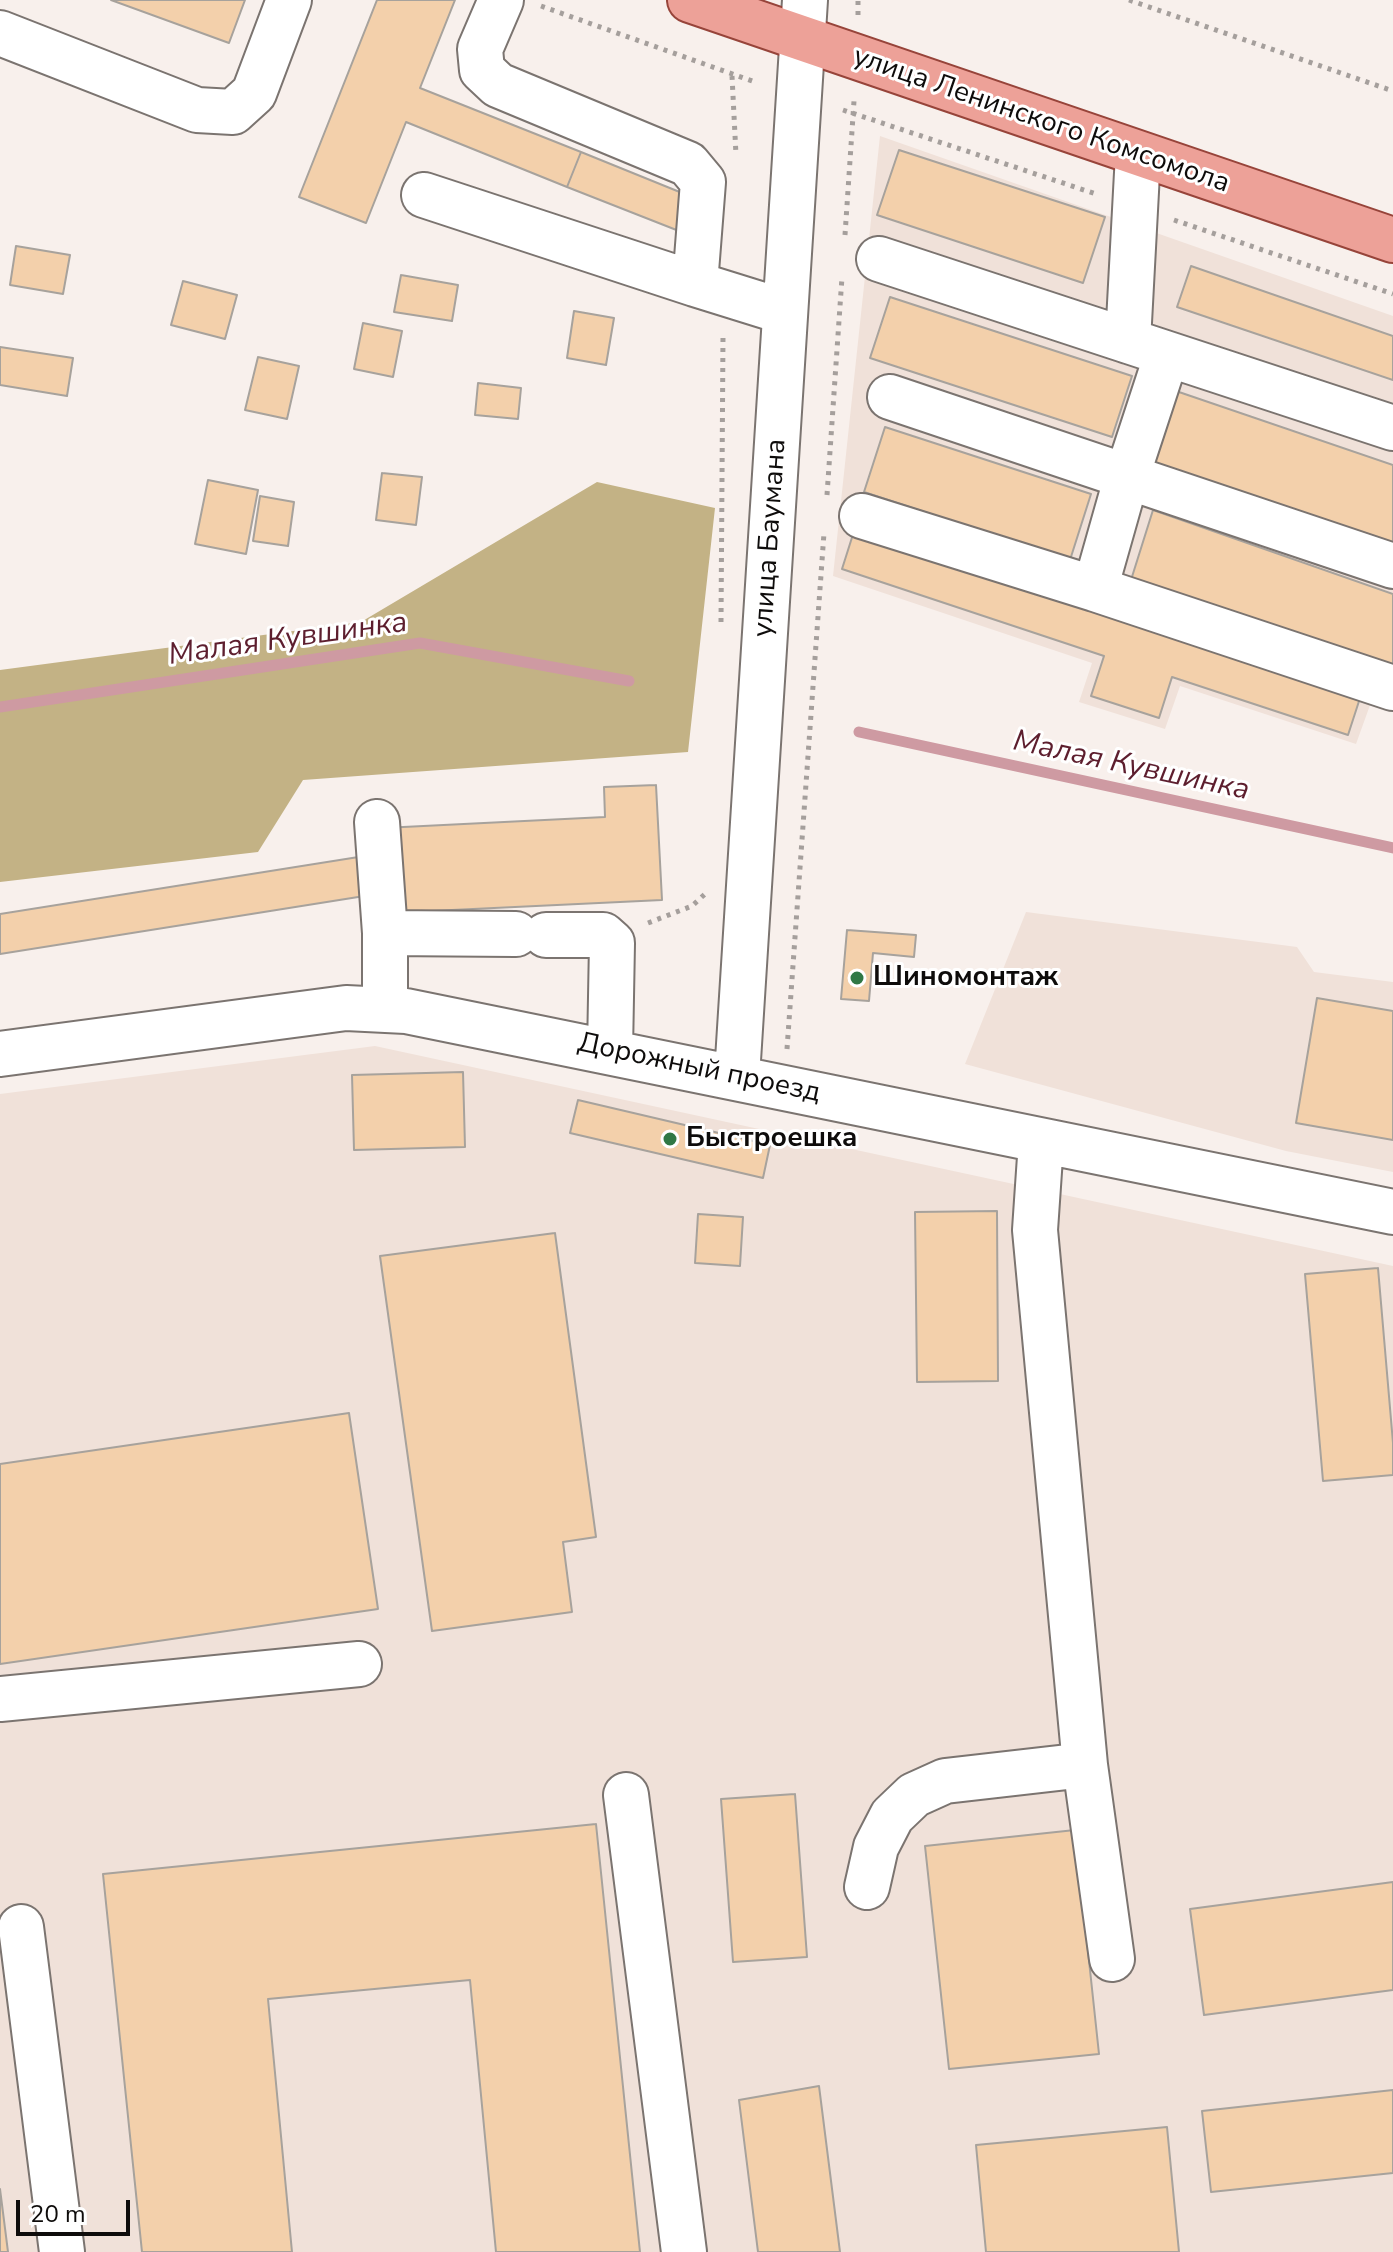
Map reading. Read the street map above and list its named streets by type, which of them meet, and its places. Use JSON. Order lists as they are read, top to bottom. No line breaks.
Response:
{"streets":{"main road":["улица Ленинского Комсомола"],"street":["улица Баумана","Дорожный проезд"]},"crossings":[["улица Ленинского Комсомола","улица Баумана"],["улица Баумана","Дорожный проезд"]],"water":["Малая Кувшинка"],"places":["Шиномонтаж","Быстроешка"],"scale_bar":"20 m"}
